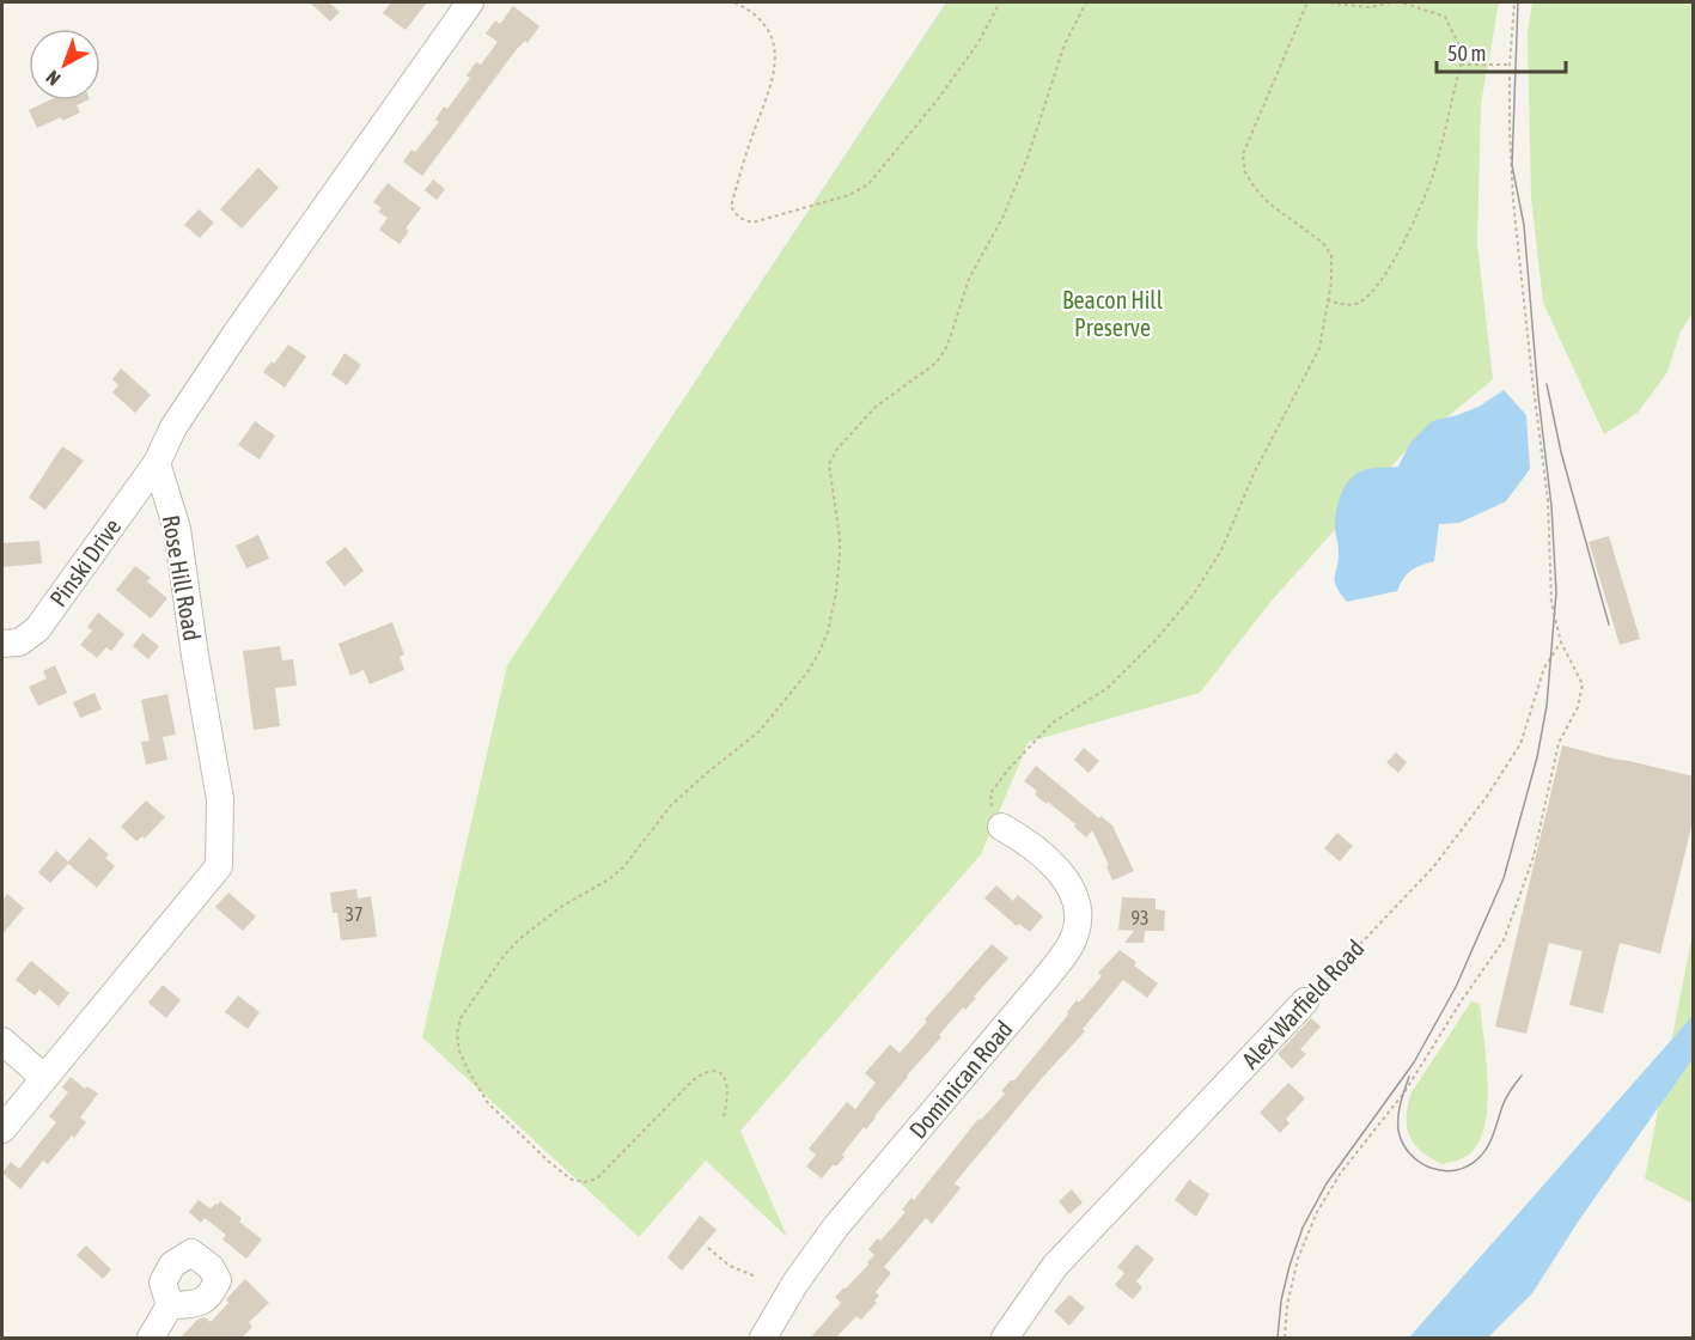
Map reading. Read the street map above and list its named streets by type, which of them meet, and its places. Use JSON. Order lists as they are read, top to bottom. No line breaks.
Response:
{"streets":{"street":["Pinski Drive","Rose Hill Road","Alex Warfield Road","Dominican Road"]},"crossings":[["Pinski Drive","Rose Hill Road"]],"parks":["Beacon Hill Preserve"],"house_numbers":["37","93"],"scale_bar":"50 m","north":"bottom left"}
